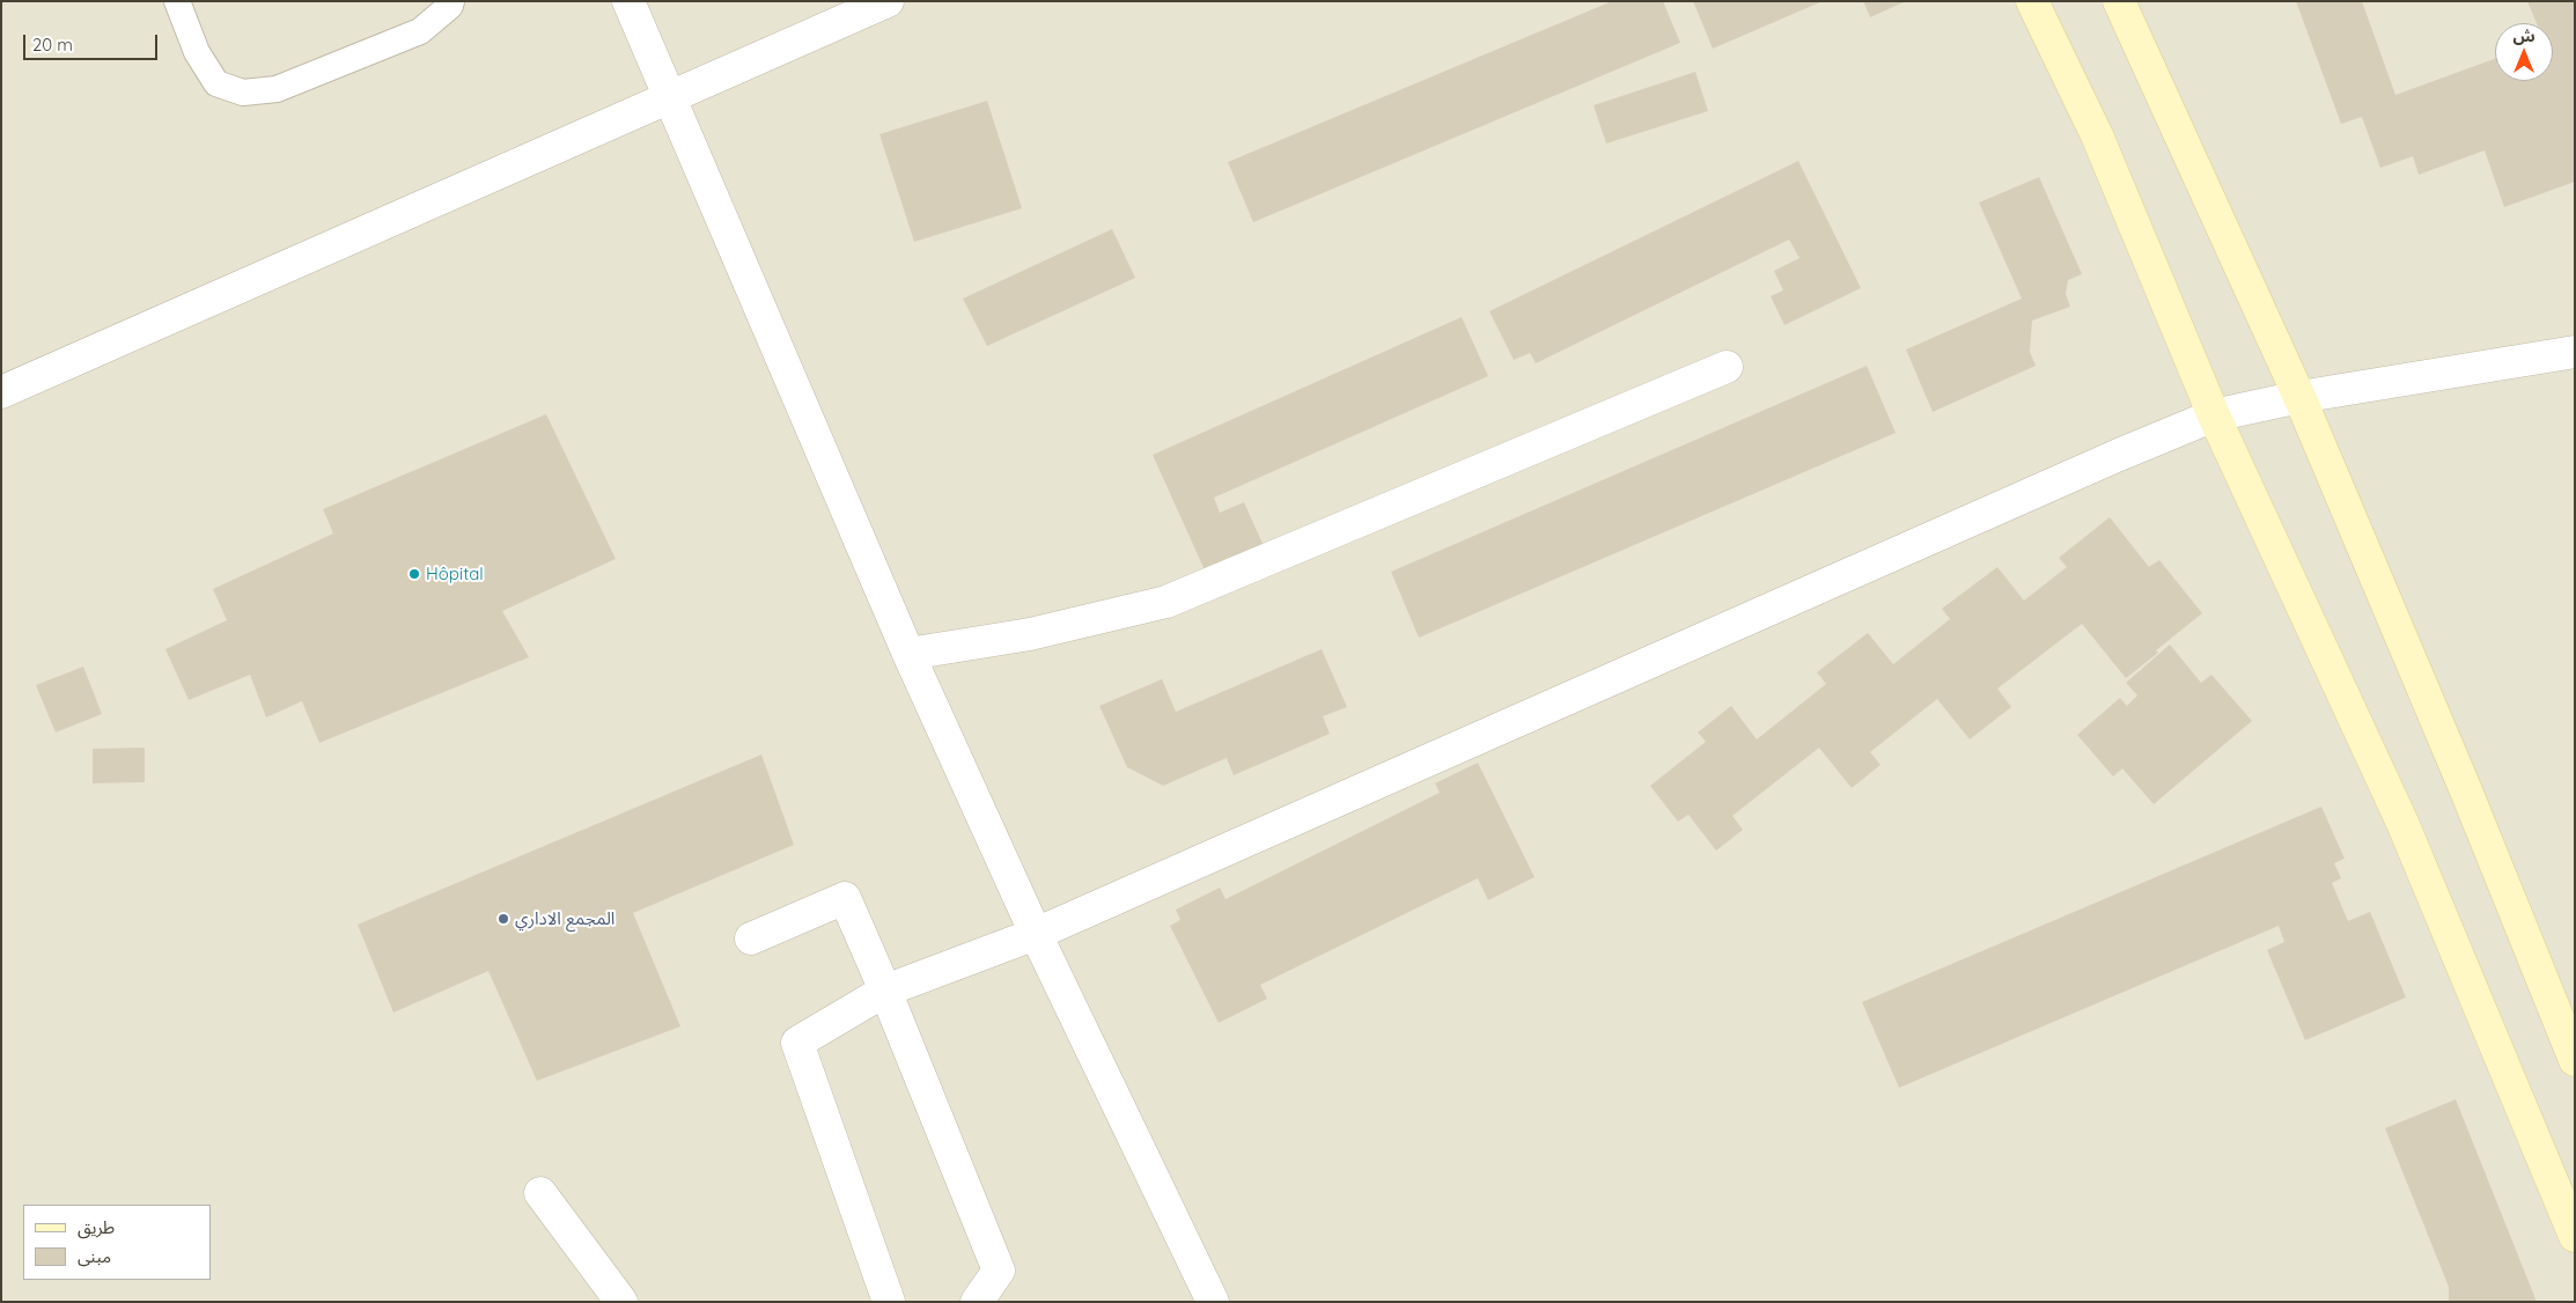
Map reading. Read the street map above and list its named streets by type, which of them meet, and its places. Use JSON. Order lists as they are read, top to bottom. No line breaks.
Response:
{"places":["Hôpital","المجمع الاداري"],"legend":["طريق","مبنى"],"scale_bar":"20 m","north":"top"}
